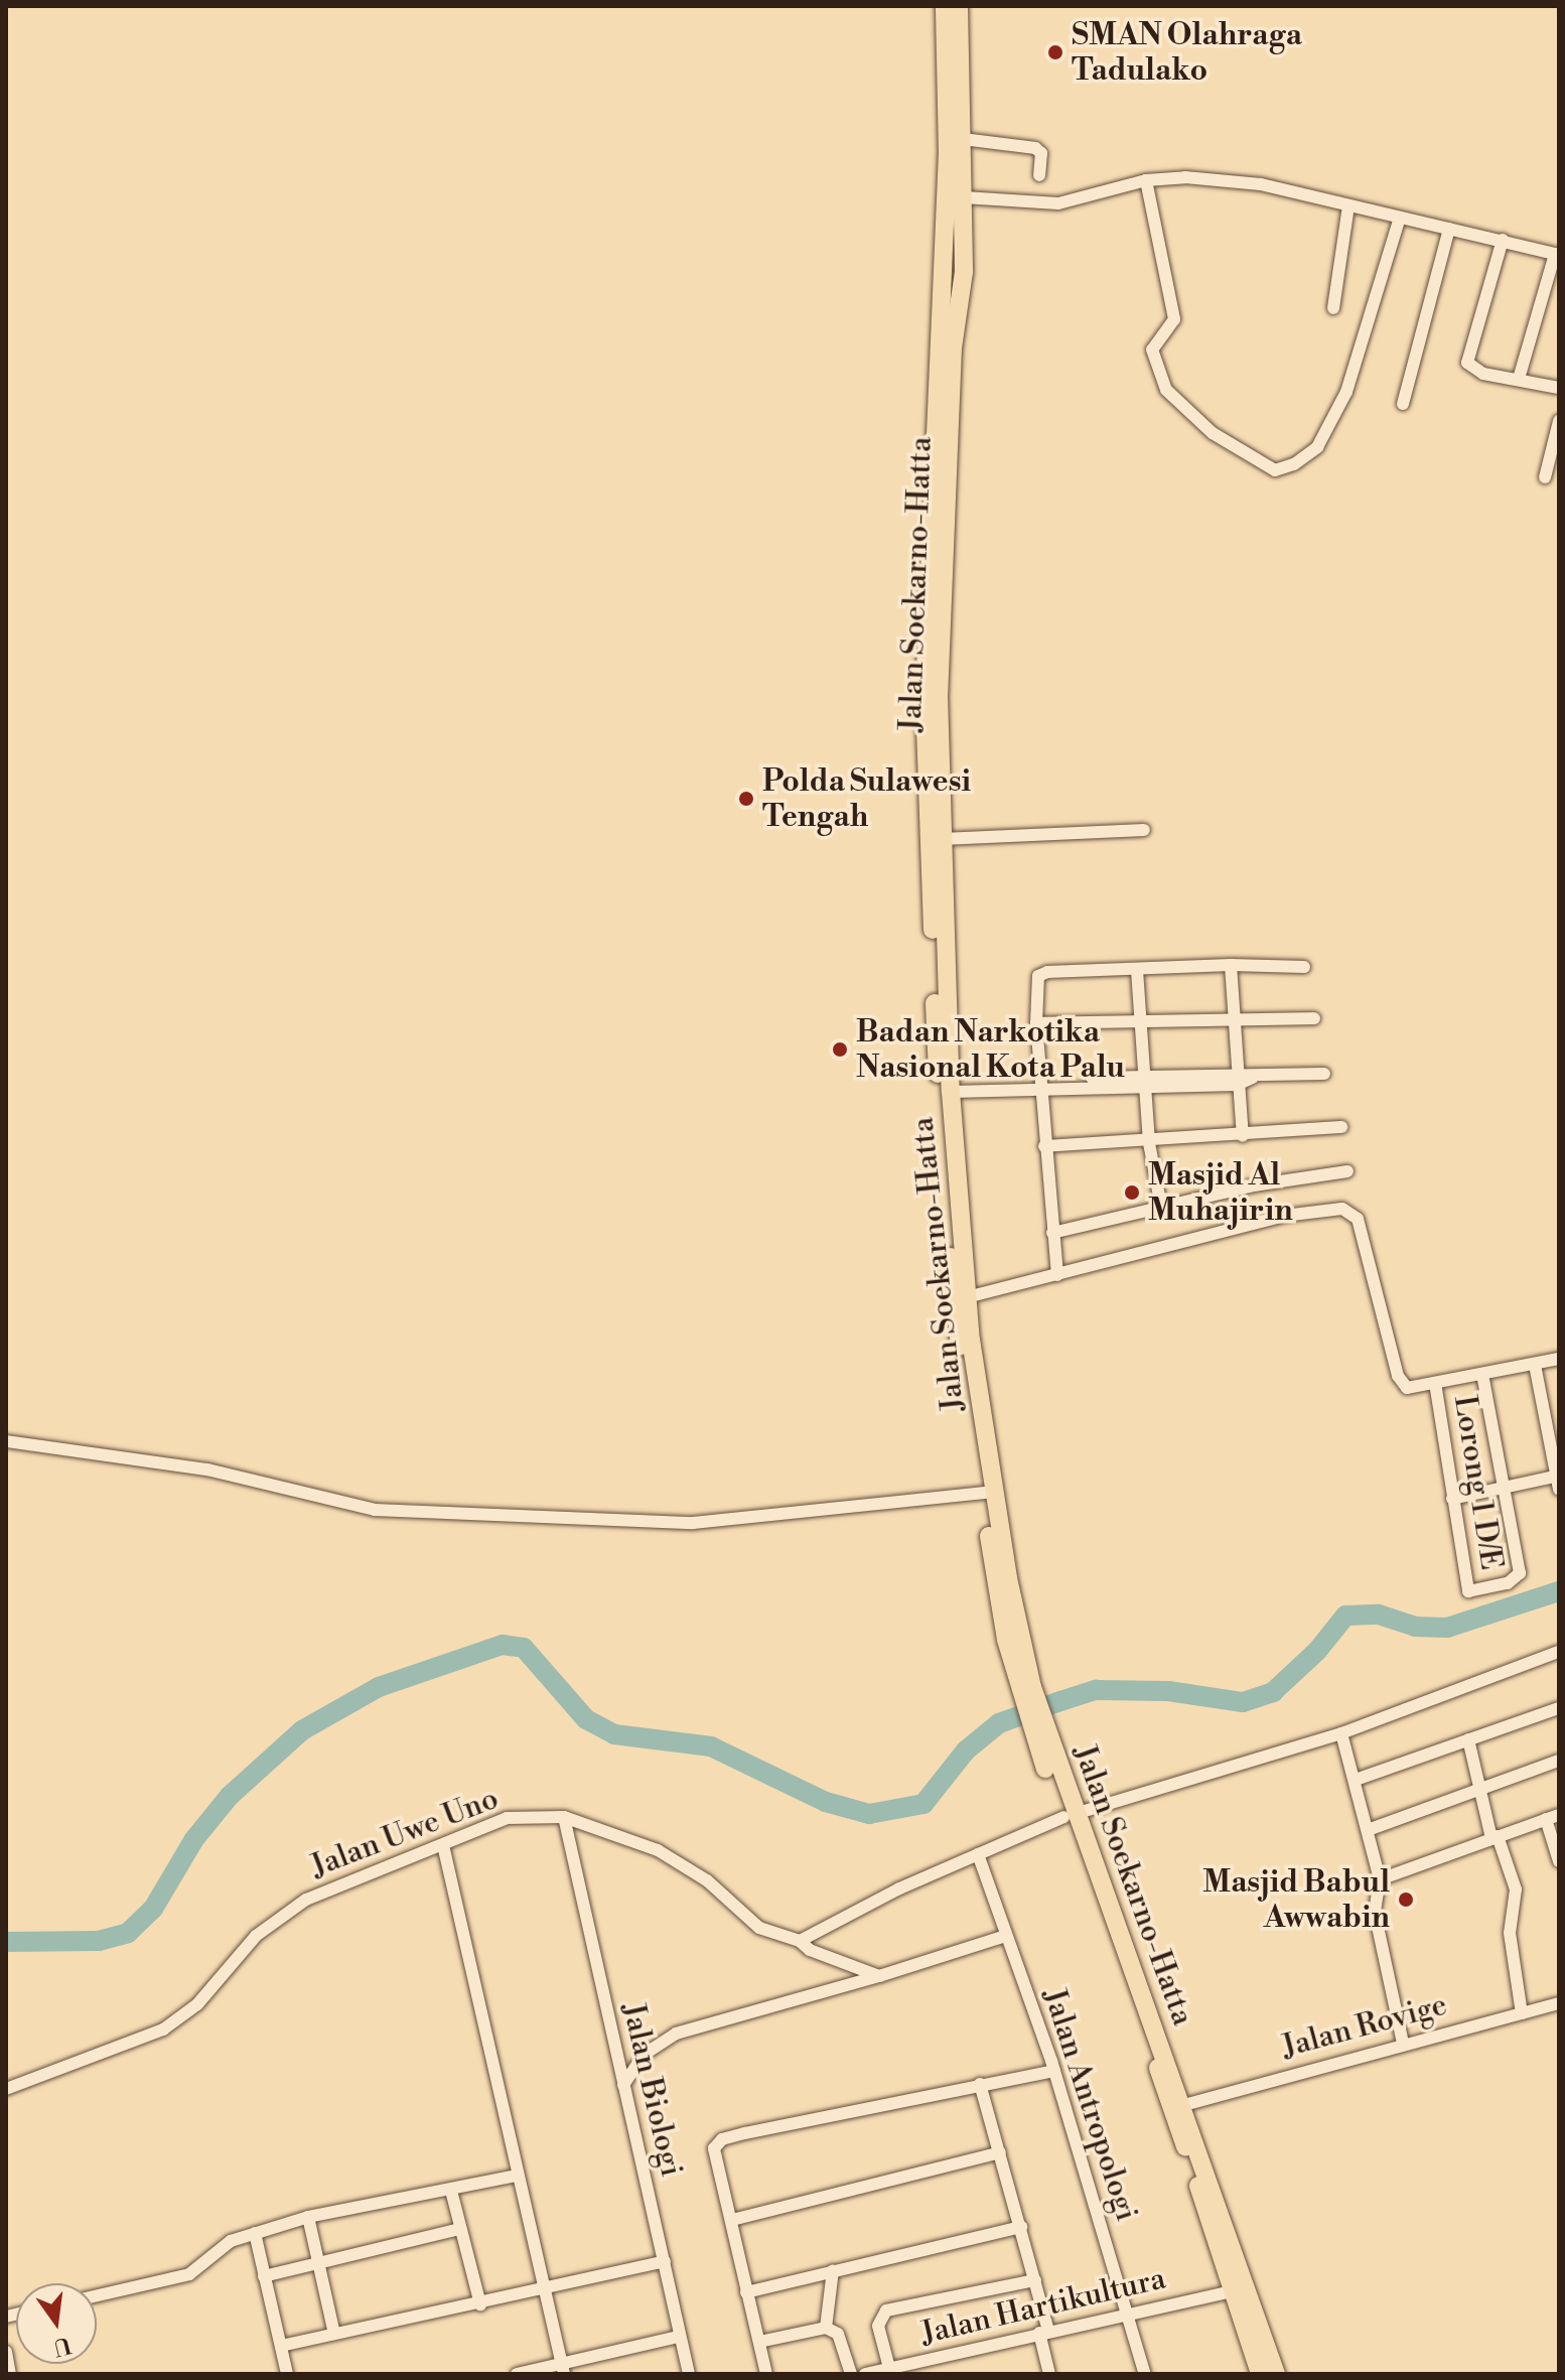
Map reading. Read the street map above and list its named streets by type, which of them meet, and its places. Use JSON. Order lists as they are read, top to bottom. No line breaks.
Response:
{"streets":{"main road":["Jalan Soekarno-Hatta"],"street":["Lorong 1 D/E","Jalan Uwe Uno","Jalan Rovige","Jalan Biologi","Jalan Antropologi","Jalan Hartikultura"]},"crossings":[["Jalan Soekarno-Hatta","Jalan Rovige"],["Jalan Soekarno-Hatta","Jalan Hartikultura"],["Jalan Uwe Uno","Jalan Biologi"],["Jalan Antropologi","Jalan Hartikultura"]],"places":["SMAN Olahraga Tadulako","Polda Sulawesi Tengah","Badan Narkotika Nasional Kota Palu","Masjid Al Muhajirin","Masjid Babul Awwabin"],"north":"bottom"}
